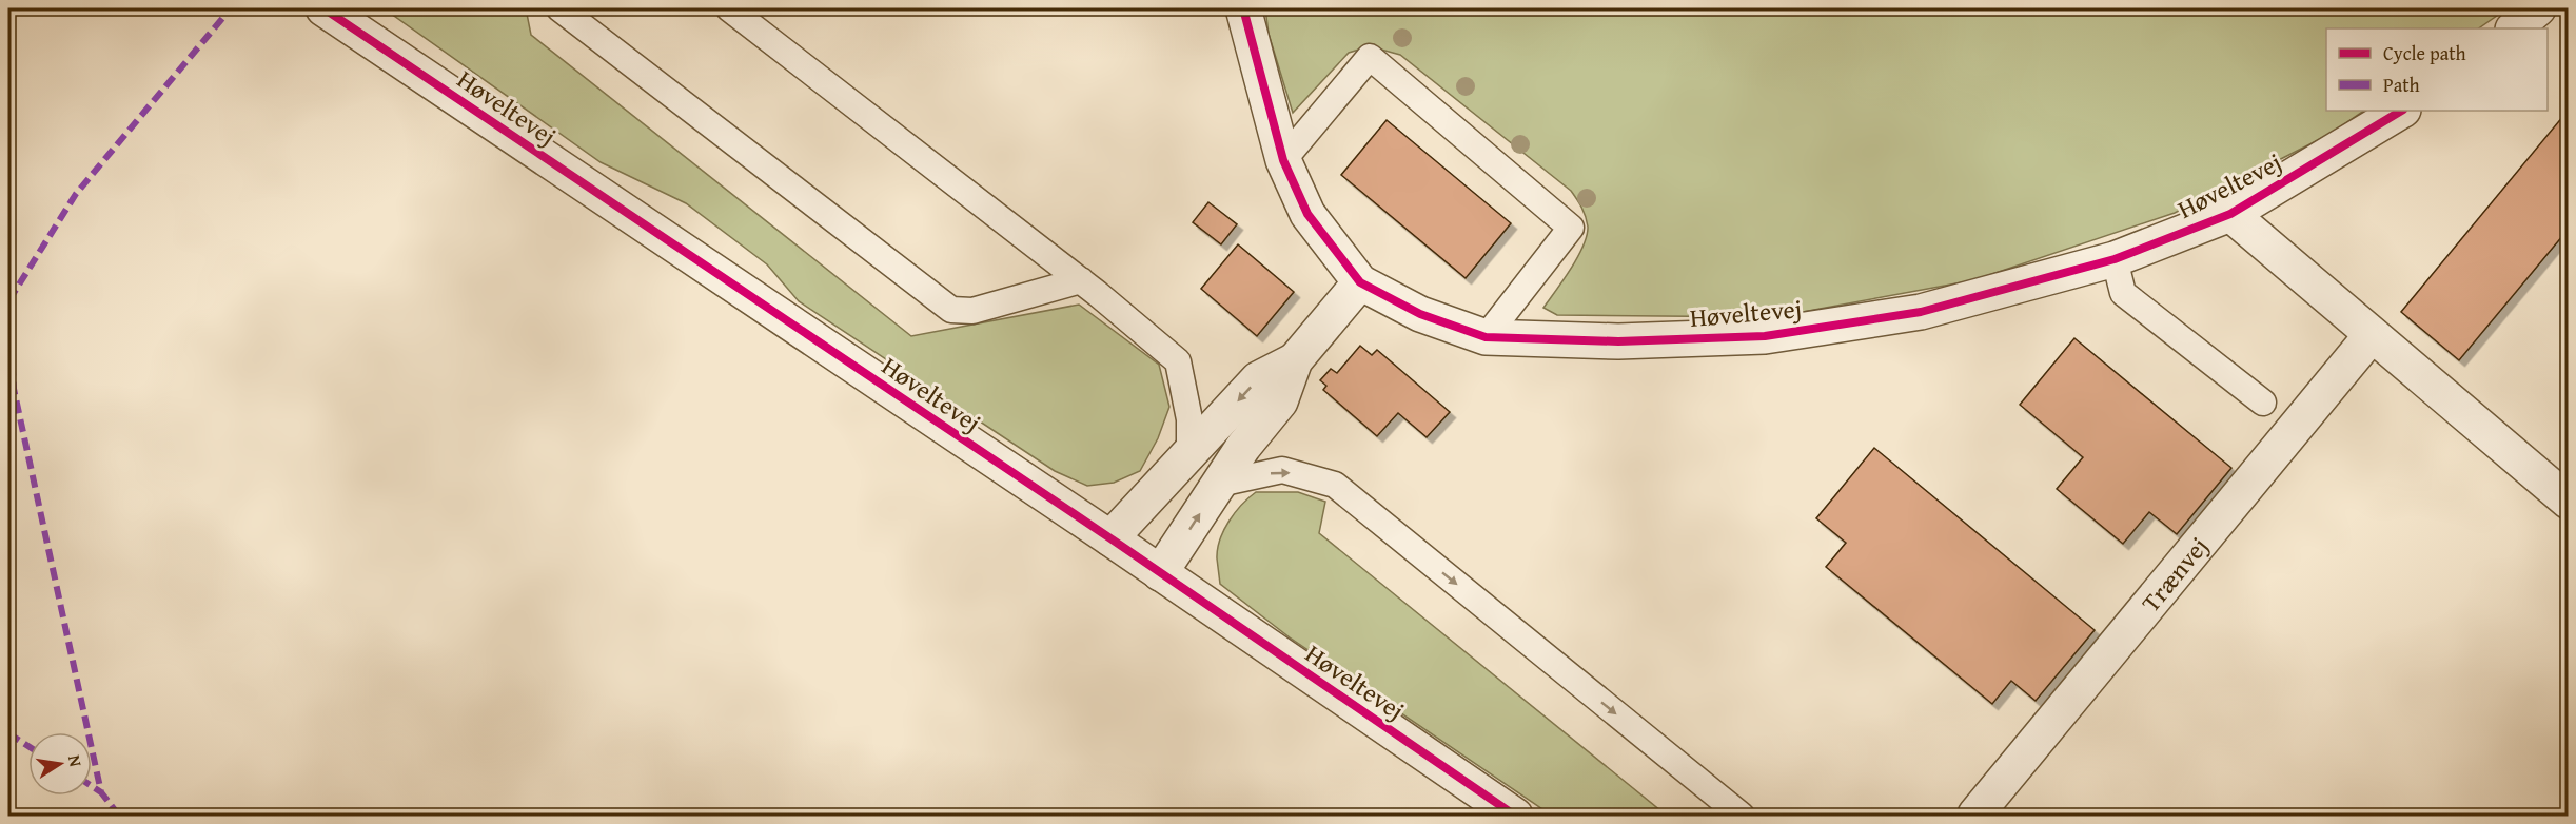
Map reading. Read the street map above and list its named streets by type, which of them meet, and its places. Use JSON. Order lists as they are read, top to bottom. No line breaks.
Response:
{"streets":{"street":["Høveltevej","Trænvej"]},"legend":["Cycle path","Path"],"north":"right"}
